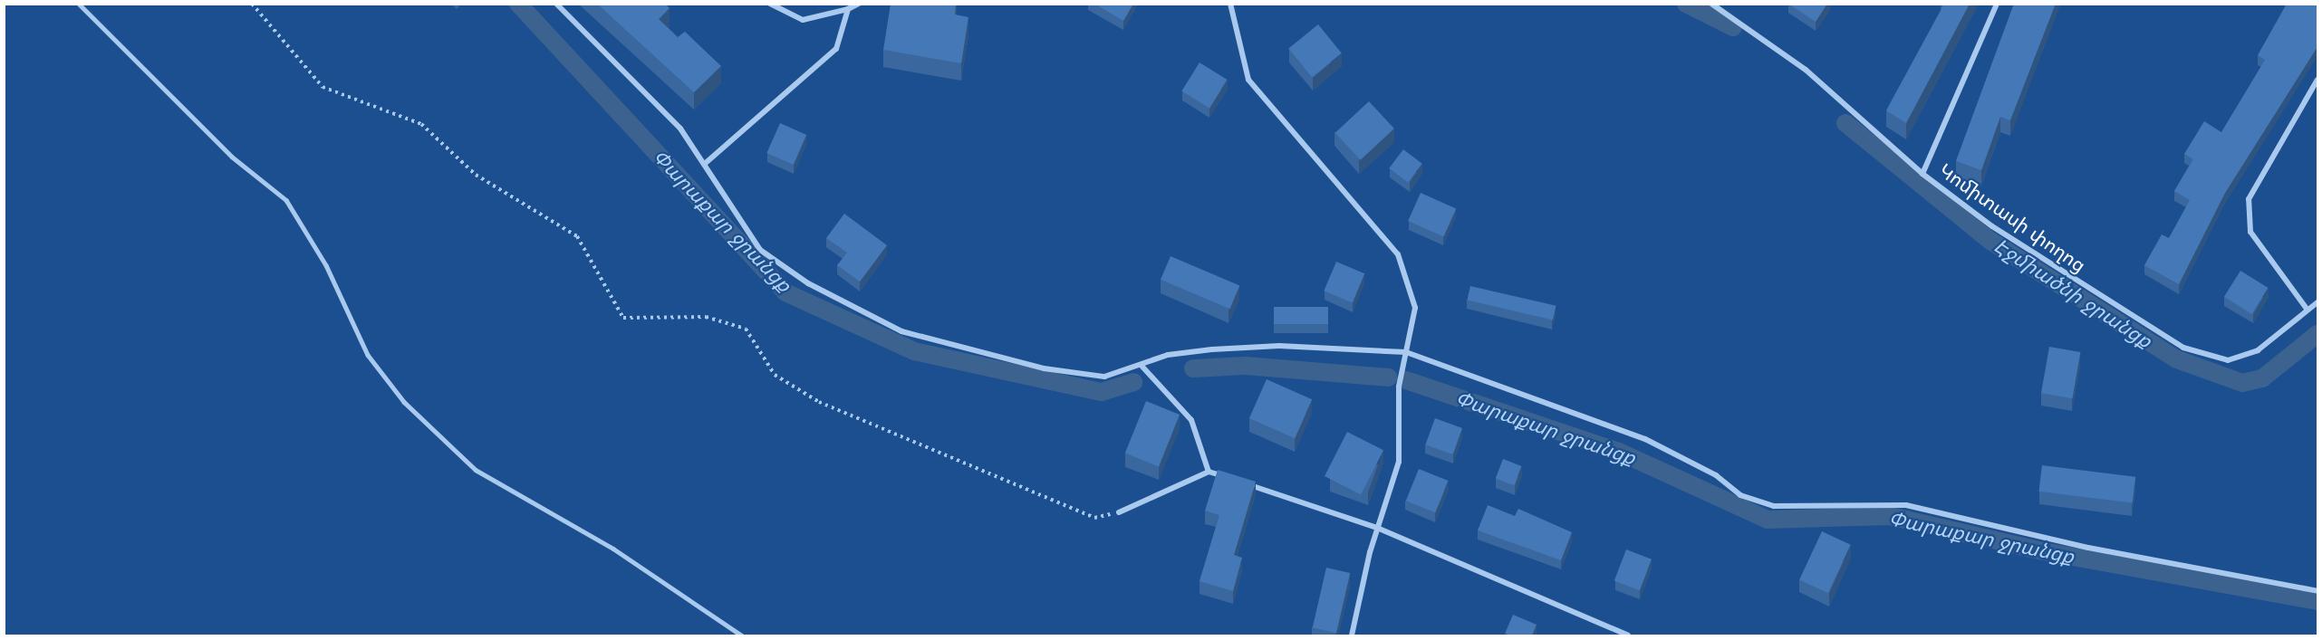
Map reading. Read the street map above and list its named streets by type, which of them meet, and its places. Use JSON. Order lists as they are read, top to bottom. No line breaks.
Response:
{"streets":{"street":["Կոմիտասի փողոց"]},"water":["Փարաքար ջրանցք","Էջմիածնի ջրանցք"]}
